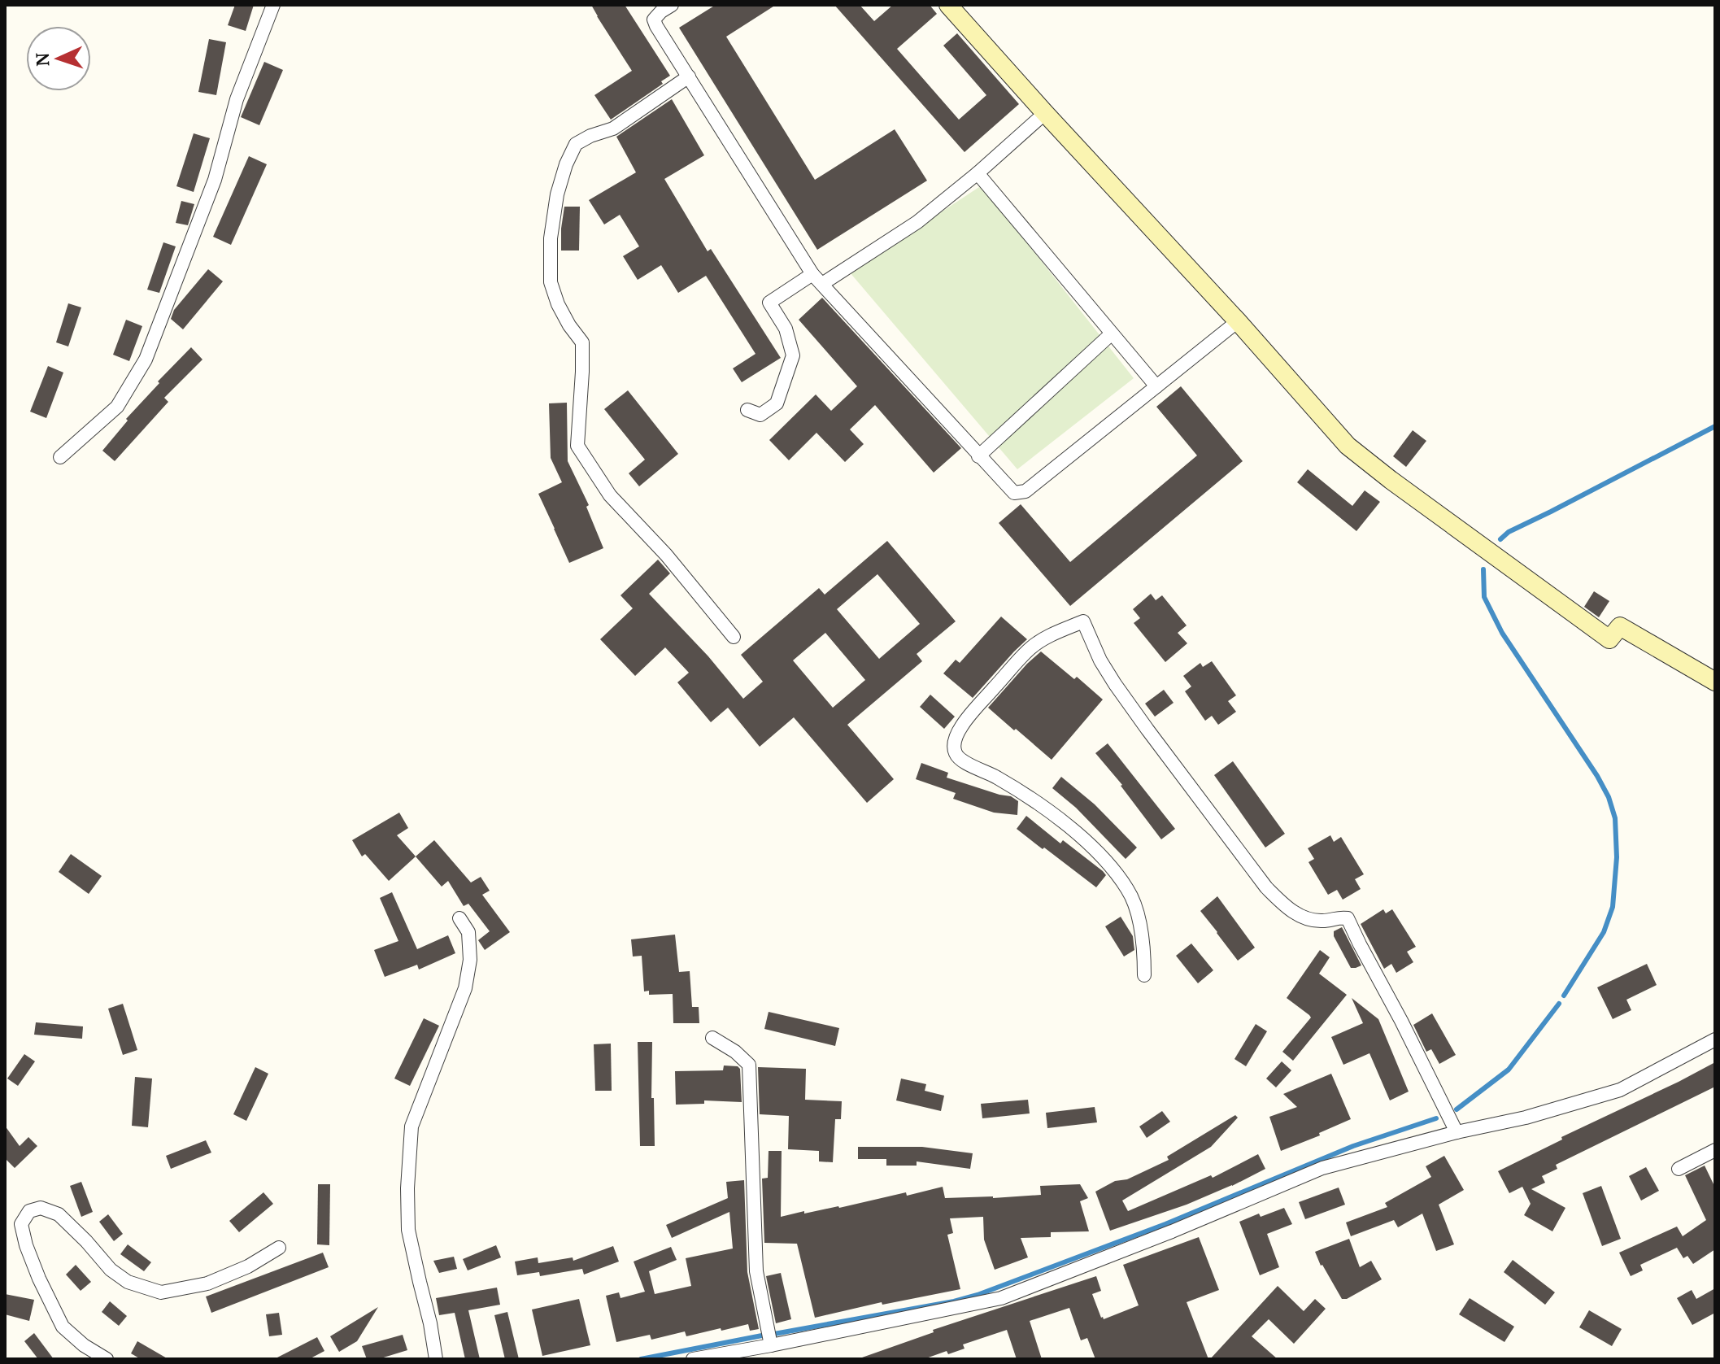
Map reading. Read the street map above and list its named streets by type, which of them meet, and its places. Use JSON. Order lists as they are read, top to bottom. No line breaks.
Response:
{"north":"left"}
